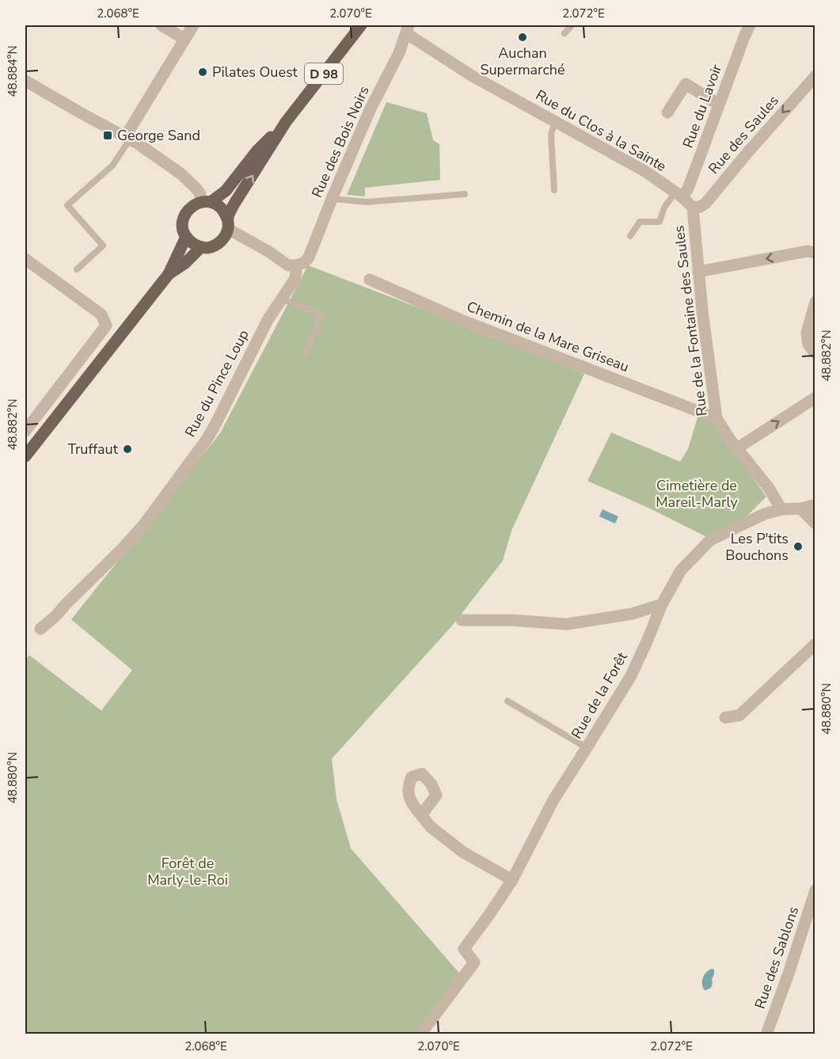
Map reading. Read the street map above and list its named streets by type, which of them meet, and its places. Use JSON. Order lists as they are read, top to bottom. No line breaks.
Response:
{"streets":{"main road":["D 98"],"street":["Rue du Lavoir","Rue du Clos à la Sainte","Rue des Saules","Rue des Bois Noirs","Rue de la Fontaine des Saules","Chemin de la Mare Griseau","Rue du Pince Loup","Rue de la Forêt","Rue des Sablons"]},"crossings":[["Rue du Lavoir","Rue du Clos à la Sainte"],["Rue du Lavoir","Rue de la Fontaine des Saules"],["Rue du Clos à la Sainte","Rue des Bois Noirs"],["Rue du Clos à la Sainte","Rue de la Fontaine des Saules"],["Rue des Saules","Rue de la Fontaine des Saules"],["Rue des Bois Noirs","Rue du Pince Loup"],["Rue de la Fontaine des Saules","Chemin de la Mare Griseau"],["Rue de la Fontaine des Saules","Rue de la Forêt"]],"one_way":["Rue des Saules"],"parks":["Cimetière de Mareil-Marly","Forêt de Marly-le-Roi"],"places":{"other":["Auchan Supermarché","Pilates Ouest","Truffaut","Les P'tits Bouchons"],"transit":["George Sand"]},"coordinates":["2.068°E","2.070°E","2.072°E","48.884°N","48.882°N","48.880°N"]}
